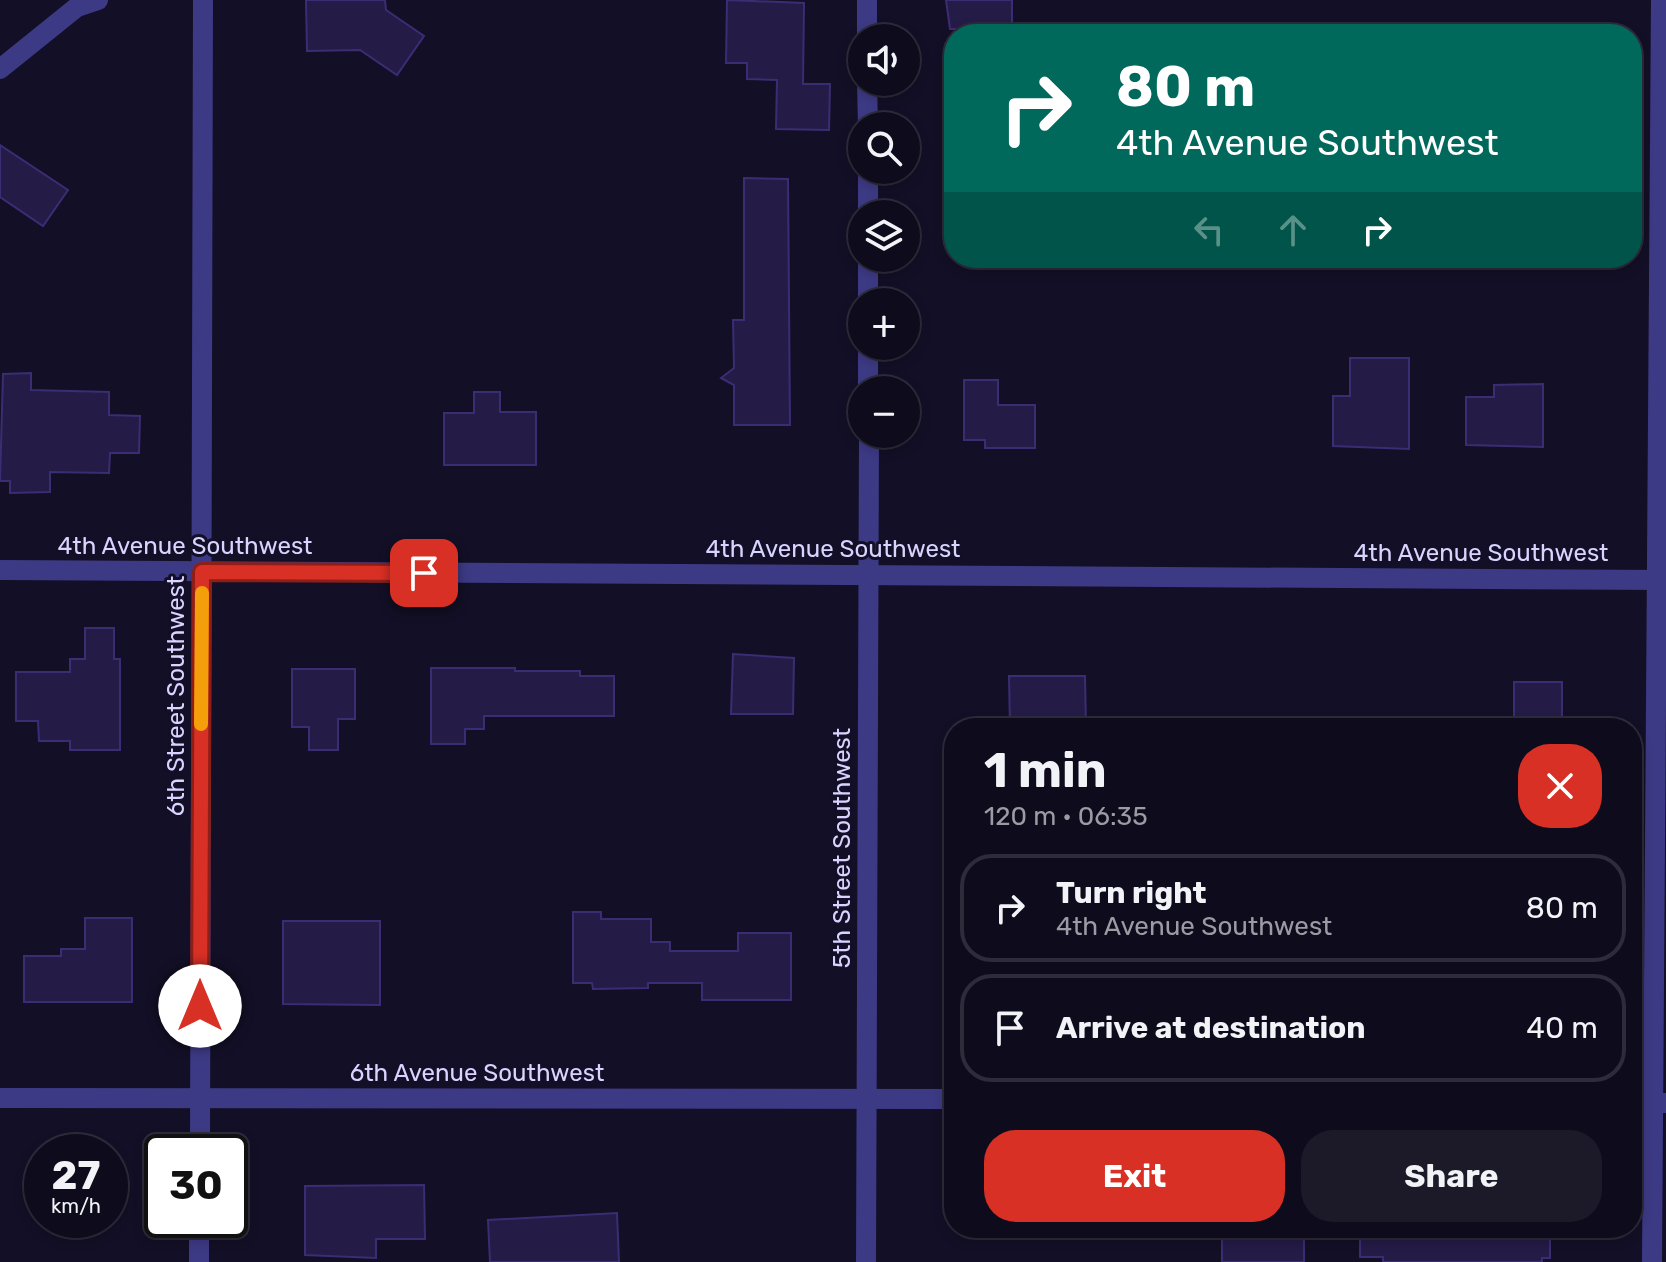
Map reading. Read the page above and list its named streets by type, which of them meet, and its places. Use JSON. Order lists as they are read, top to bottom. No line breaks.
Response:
{"streets":{"street":["4th Avenue Southwest","6th Street Southwest","5th Street Southwest","6th Avenue Southwest"]},"crossings":[["4th Avenue Southwest","6th Street Southwest"],["4th Avenue Southwest","5th Street Southwest"],["6th Street Southwest","6th Avenue Southwest"],["5th Street Southwest","6th Avenue Southwest"]],"page":{"map_buttons":["+","−"],"turn":["80 m","4th Avenue Southwest"],"heading":["1 min","120 m · 06:35"],"list":[{"name":"Turn right","note":"4th Avenue Southwest","value":"80 m"},{"name":"Arrive at destination","value":"40 m"}],"buttons":["Exit","Share"],"speed":"27 km/h","limit":"30"}}
